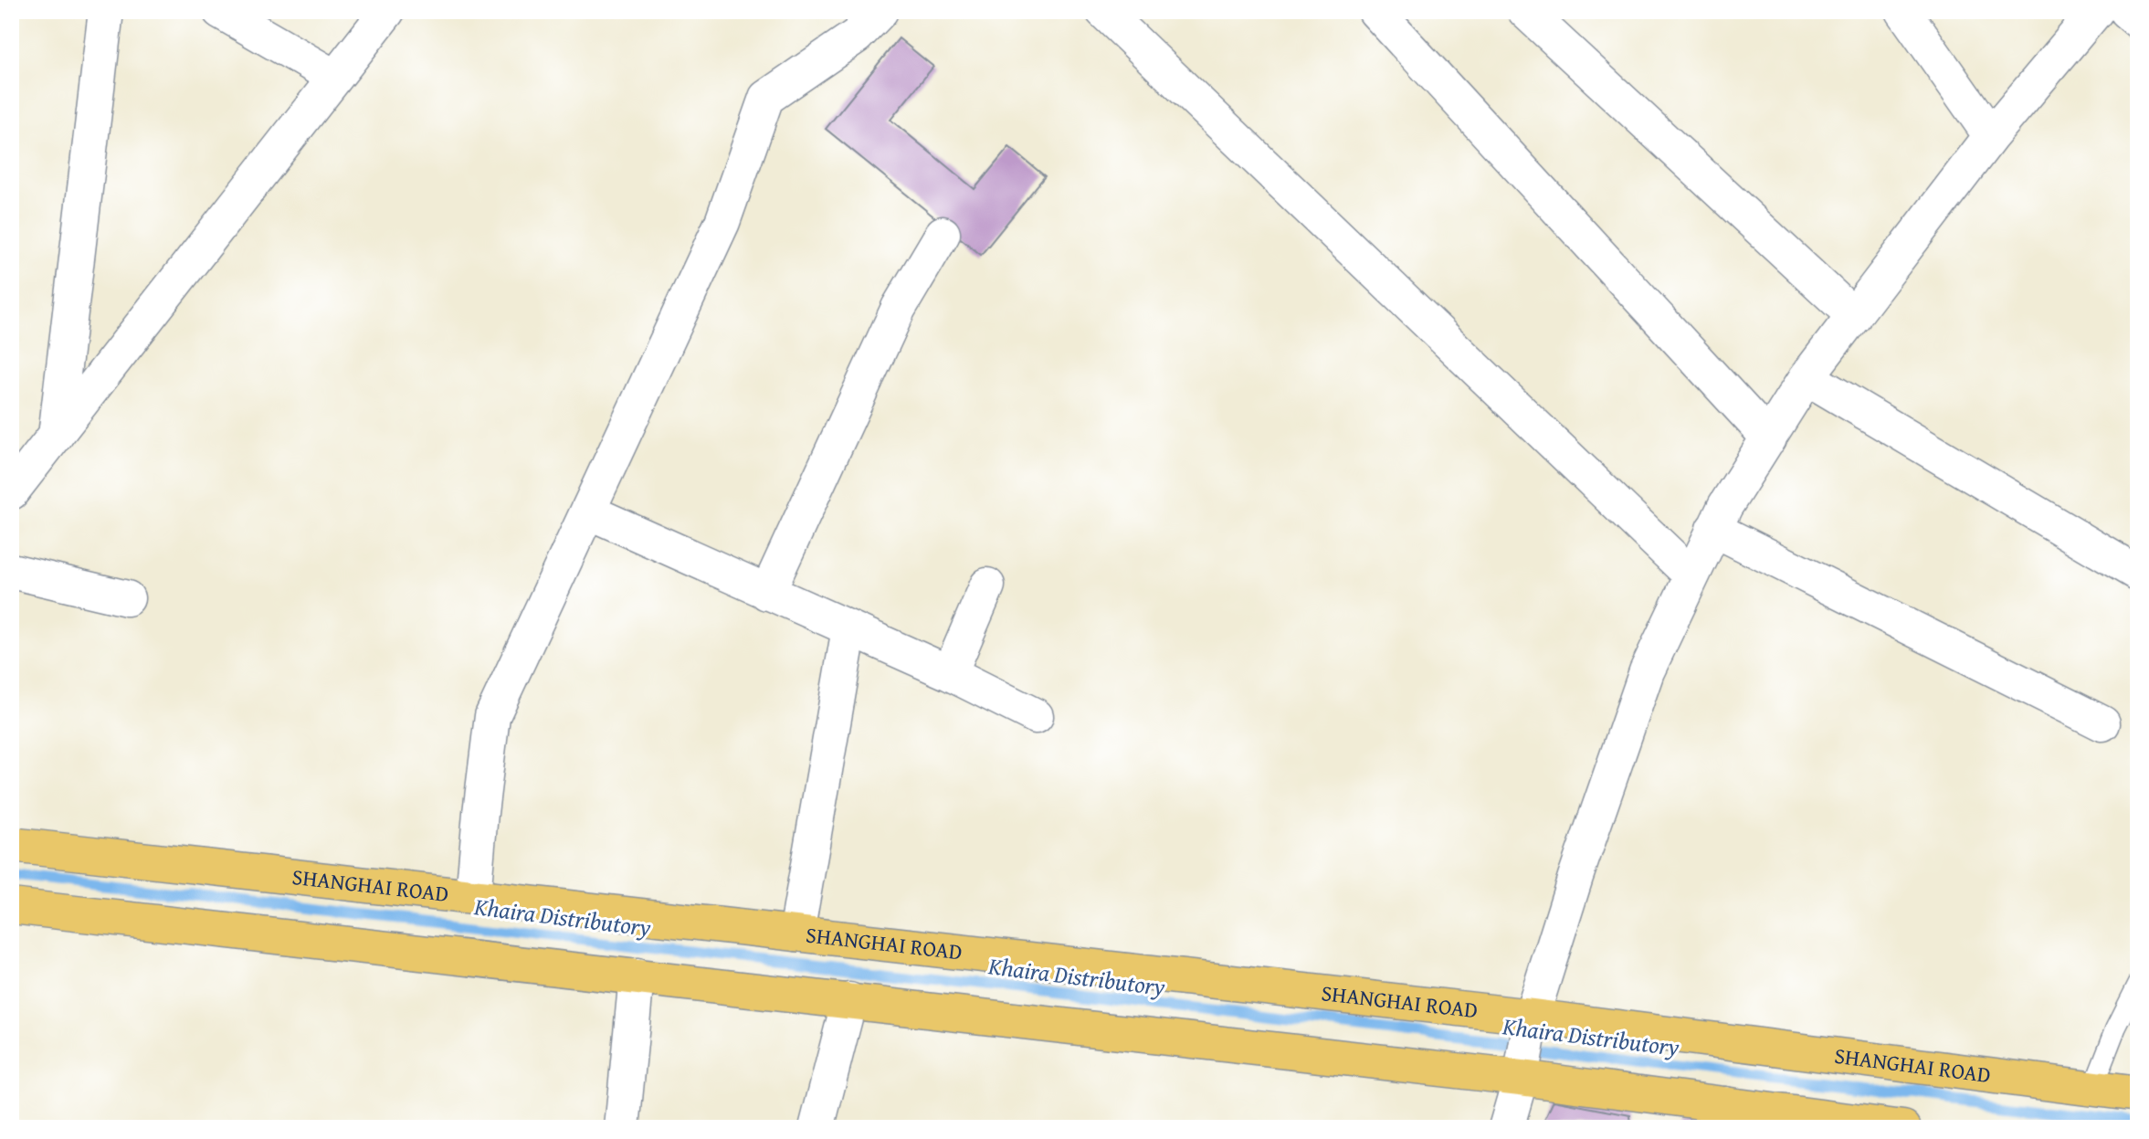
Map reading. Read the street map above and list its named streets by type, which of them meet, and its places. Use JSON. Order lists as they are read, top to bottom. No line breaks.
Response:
{"streets":{"main road":["SHANGHAI ROAD"]},"water":["Khaira Distributory"]}
